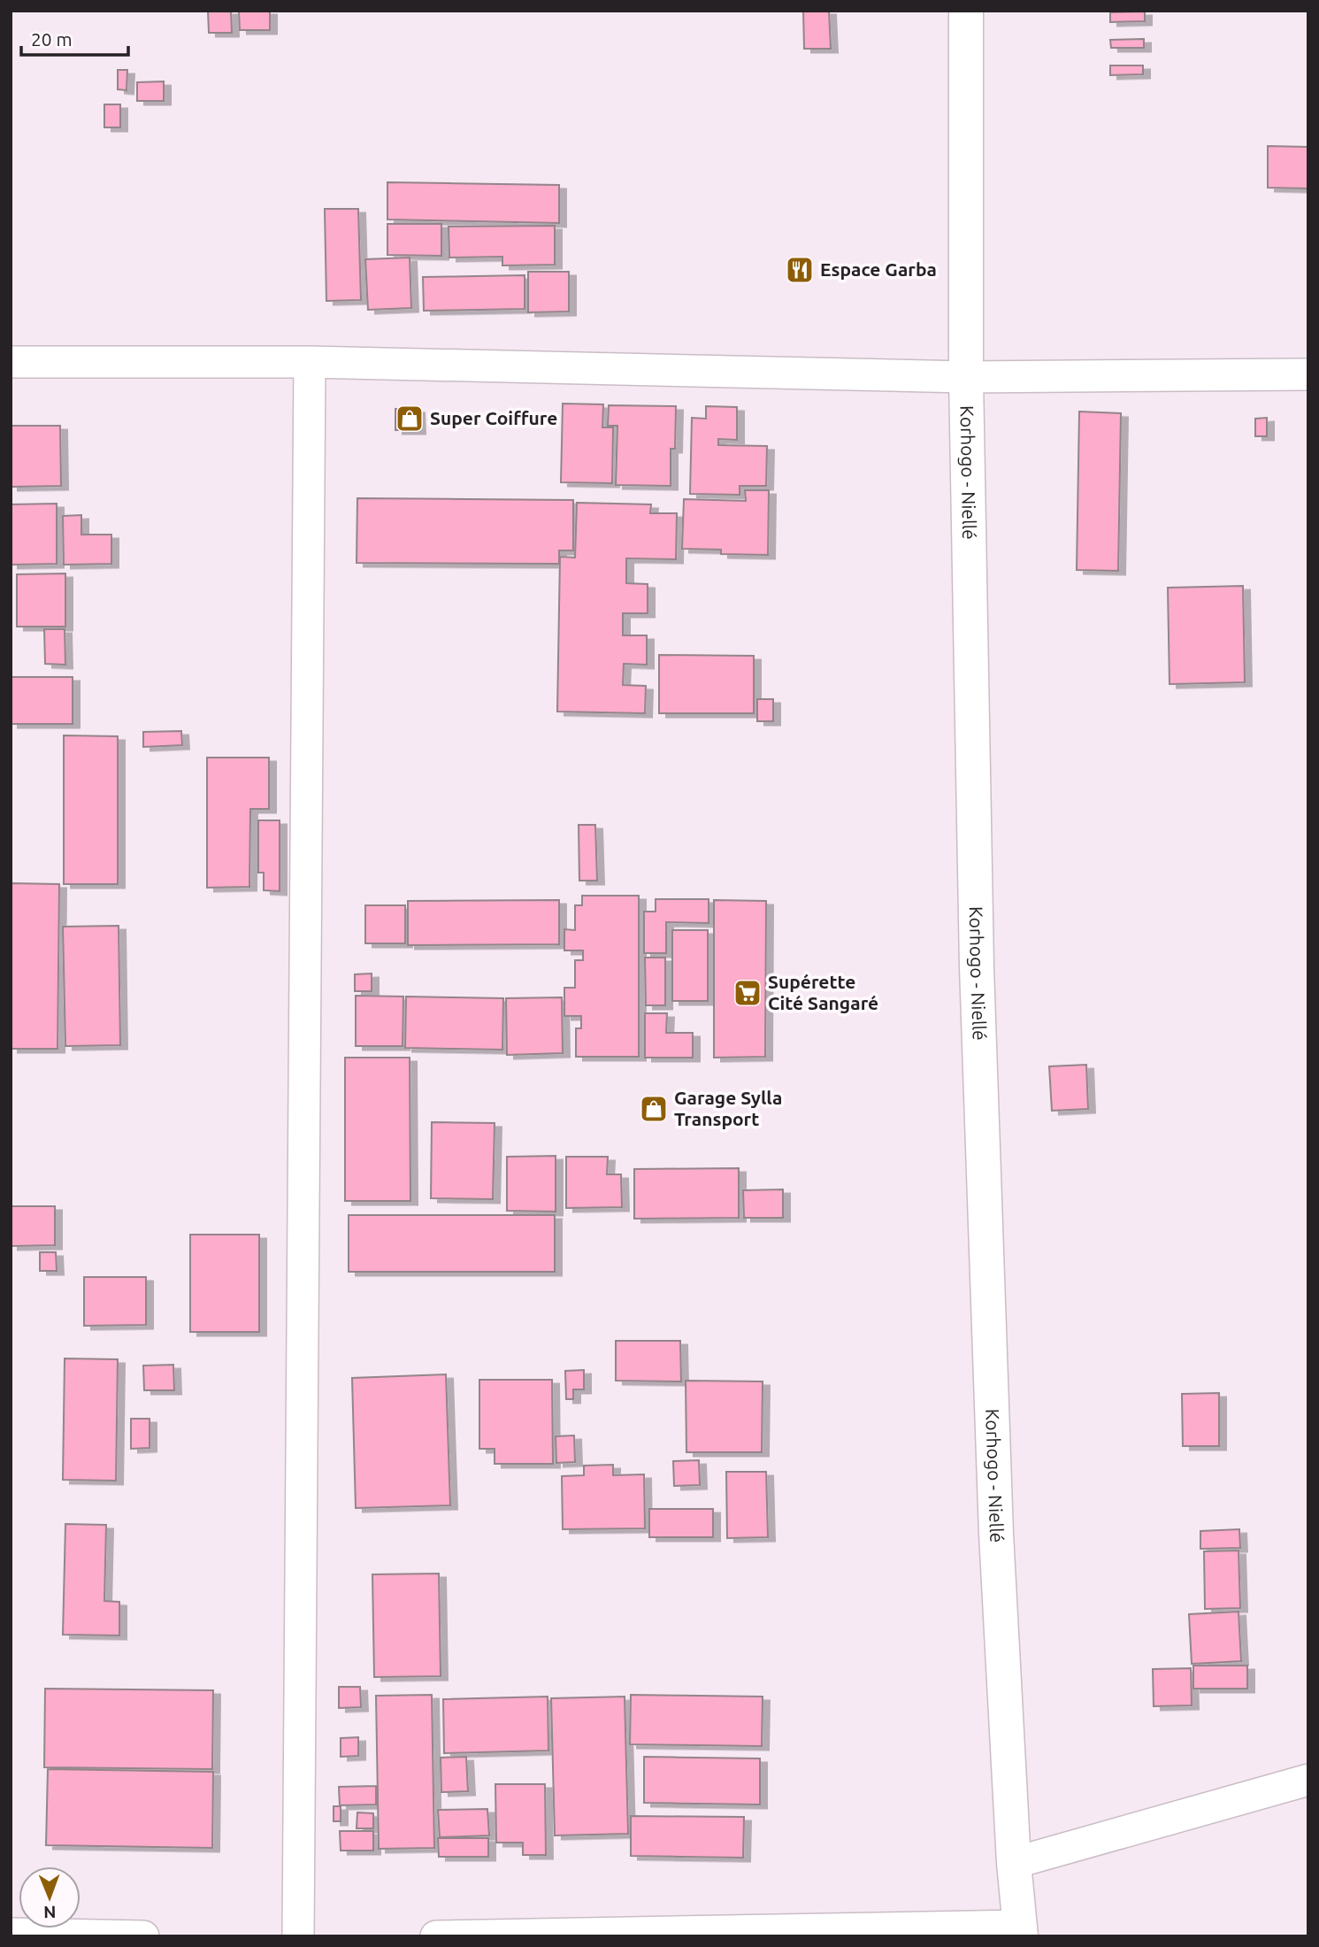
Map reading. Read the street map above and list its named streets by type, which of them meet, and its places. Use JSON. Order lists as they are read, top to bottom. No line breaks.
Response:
{"streets":{"main road":["Korhogo - Niellé"]},"places":{"restaurant":["Espace Garba"],"shop":["Super Coiffure","Garage Sylla Transport"],"supermarket":["Supérette Cité Sangaré"]},"scale_bar":"20 m","north":"bottom"}
